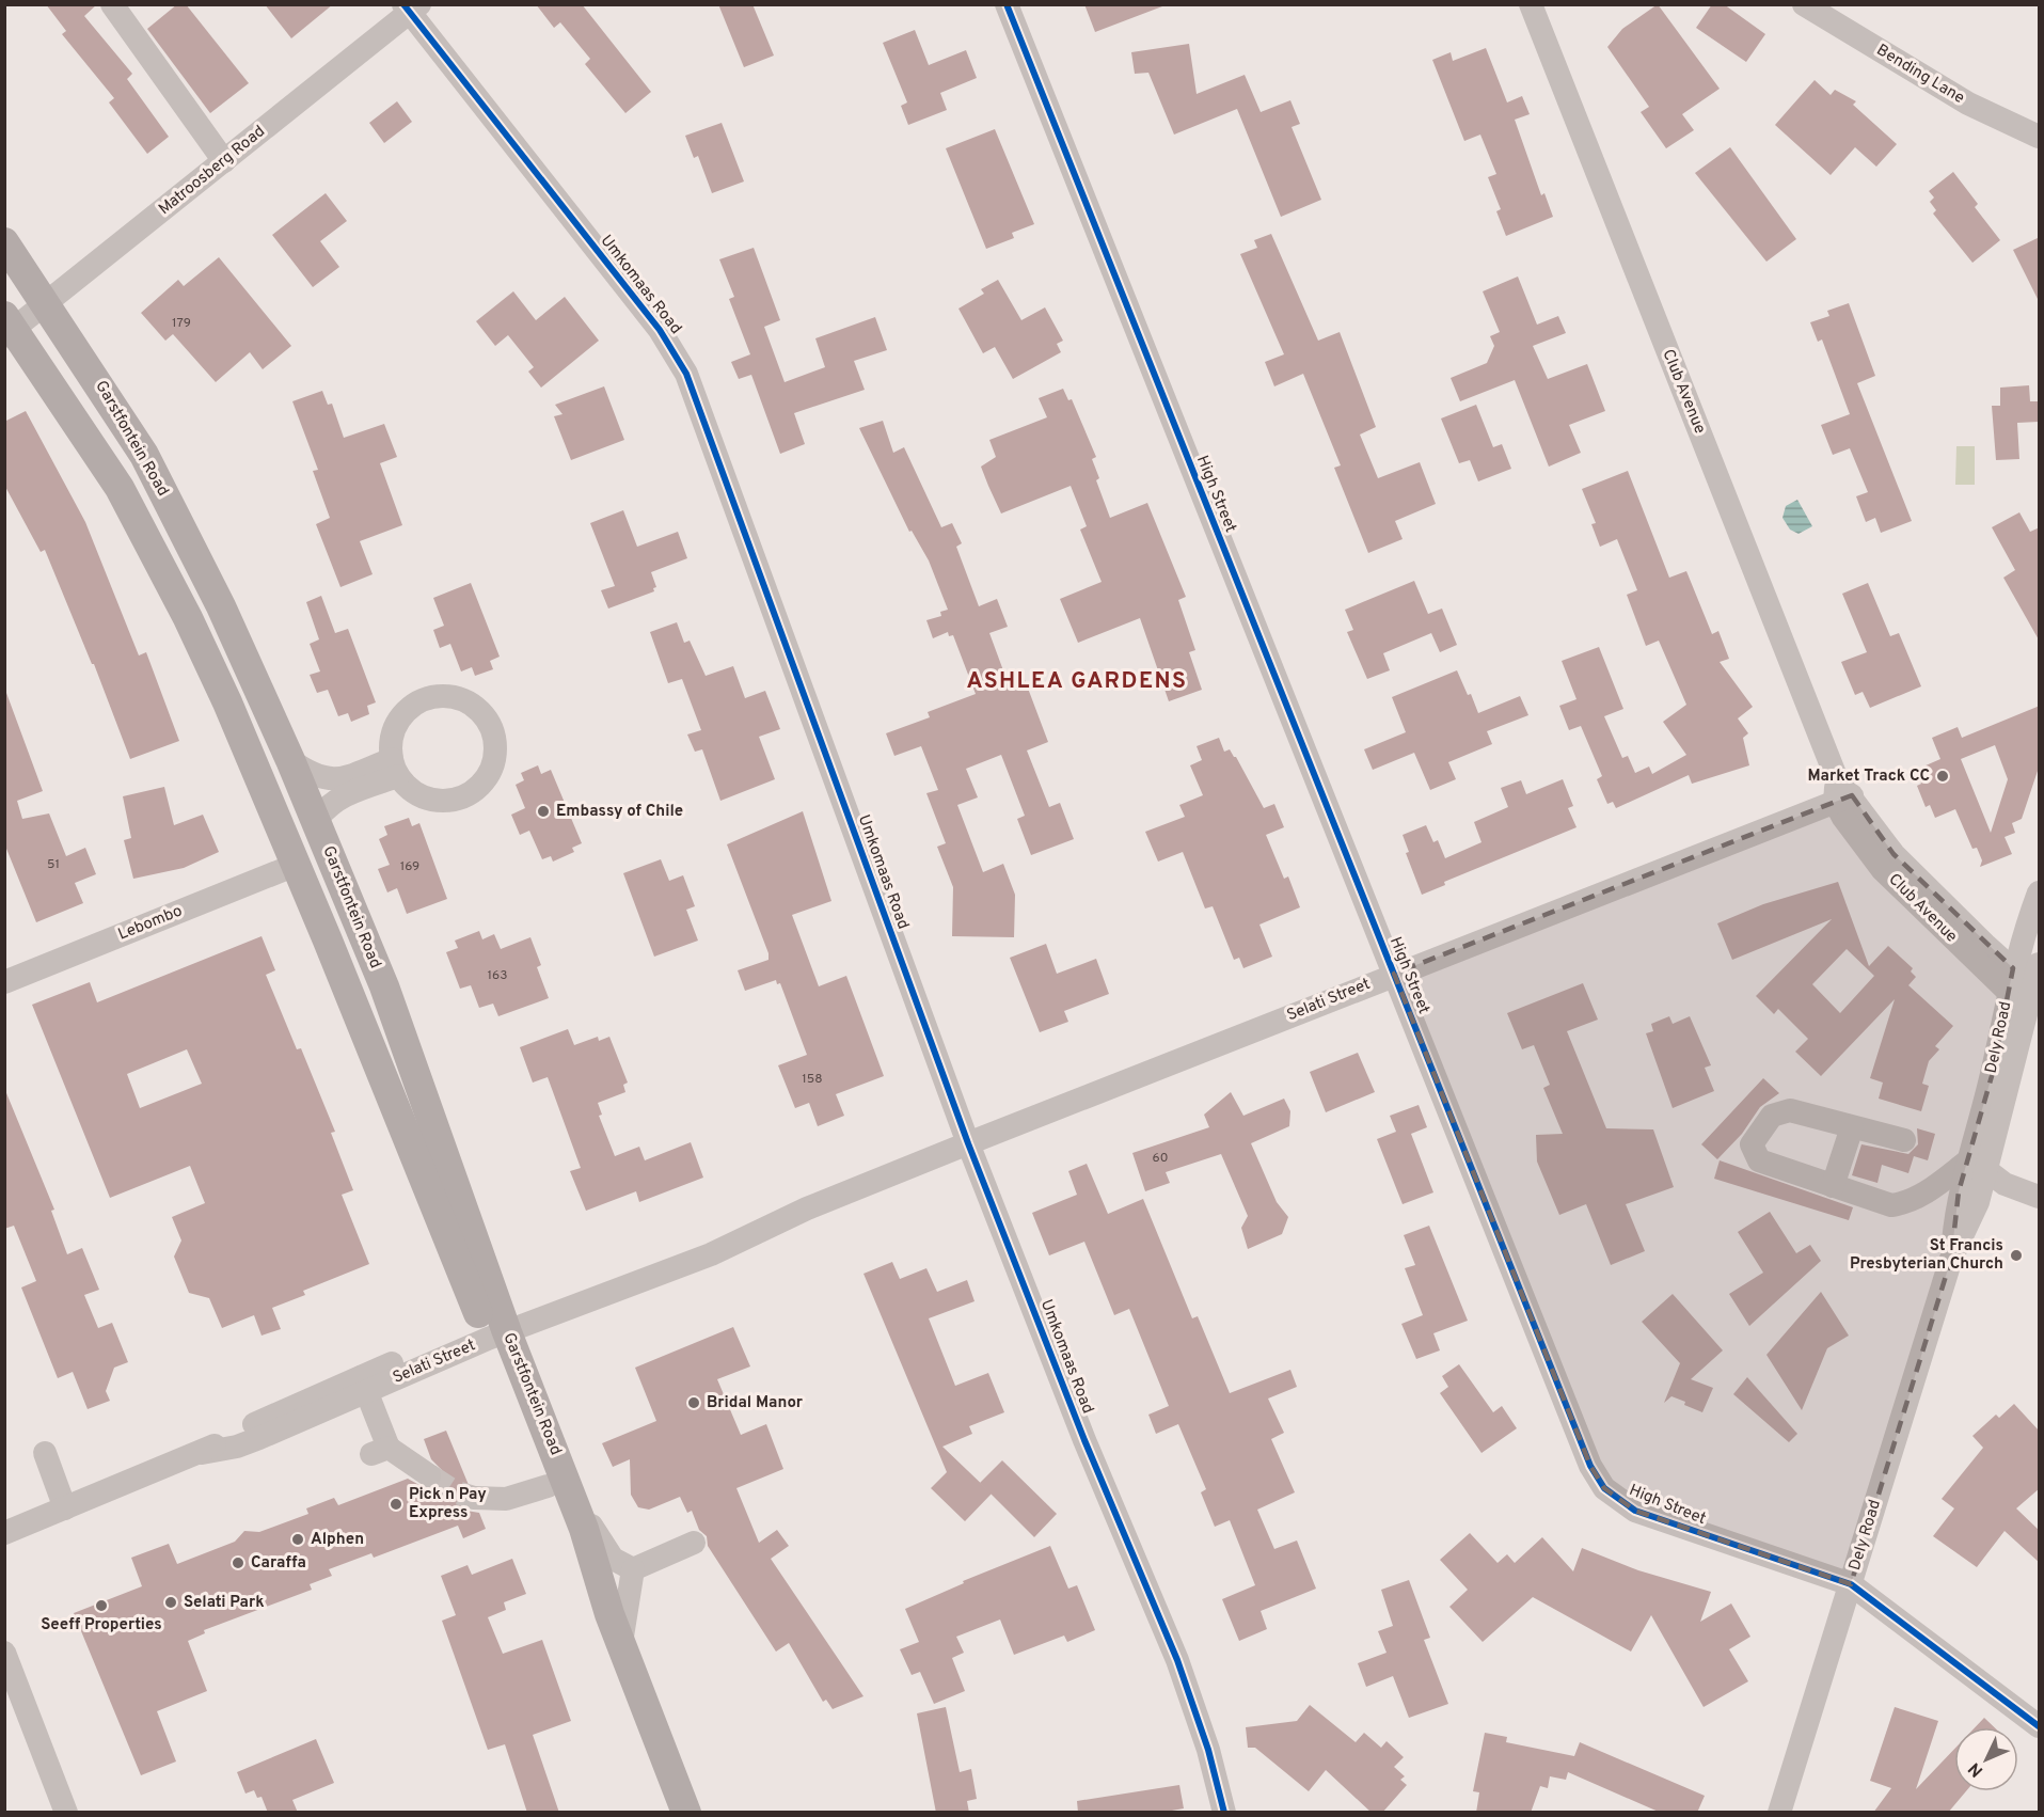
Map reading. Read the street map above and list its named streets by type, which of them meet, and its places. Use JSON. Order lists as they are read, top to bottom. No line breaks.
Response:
{"streets":{"main road":["Garstfontein Road"],"street":["Bending Lane","Matroosberg Road","Umkomaas Road","Club Avenue","High Street","Lebombo","Selati Street","Dely Road"]},"crossings":[["Matroosberg Road","Umkomaas Road"],["Matroosberg Road","Garstfontein Road"],["Umkomaas Road","Selati Street"],["Club Avenue","Selati Street"],["Club Avenue","Dely Road"],["Garstfontein Road","Lebombo"],["Garstfontein Road","Selati Street"],["High Street","Selati Street"],["High Street","Dely Road"]],"districts":["ASHLEA GARDENS"],"places":["Market Track CC","Embassy of Chile","St Francis Presbyterian Church","Bridal Manor","Pick n Pay Express","Alphen","Caraffa","Selati Park","Seeff Properties"],"house_numbers":["179","51","169","163","158","60"],"north":"bottom left"}
